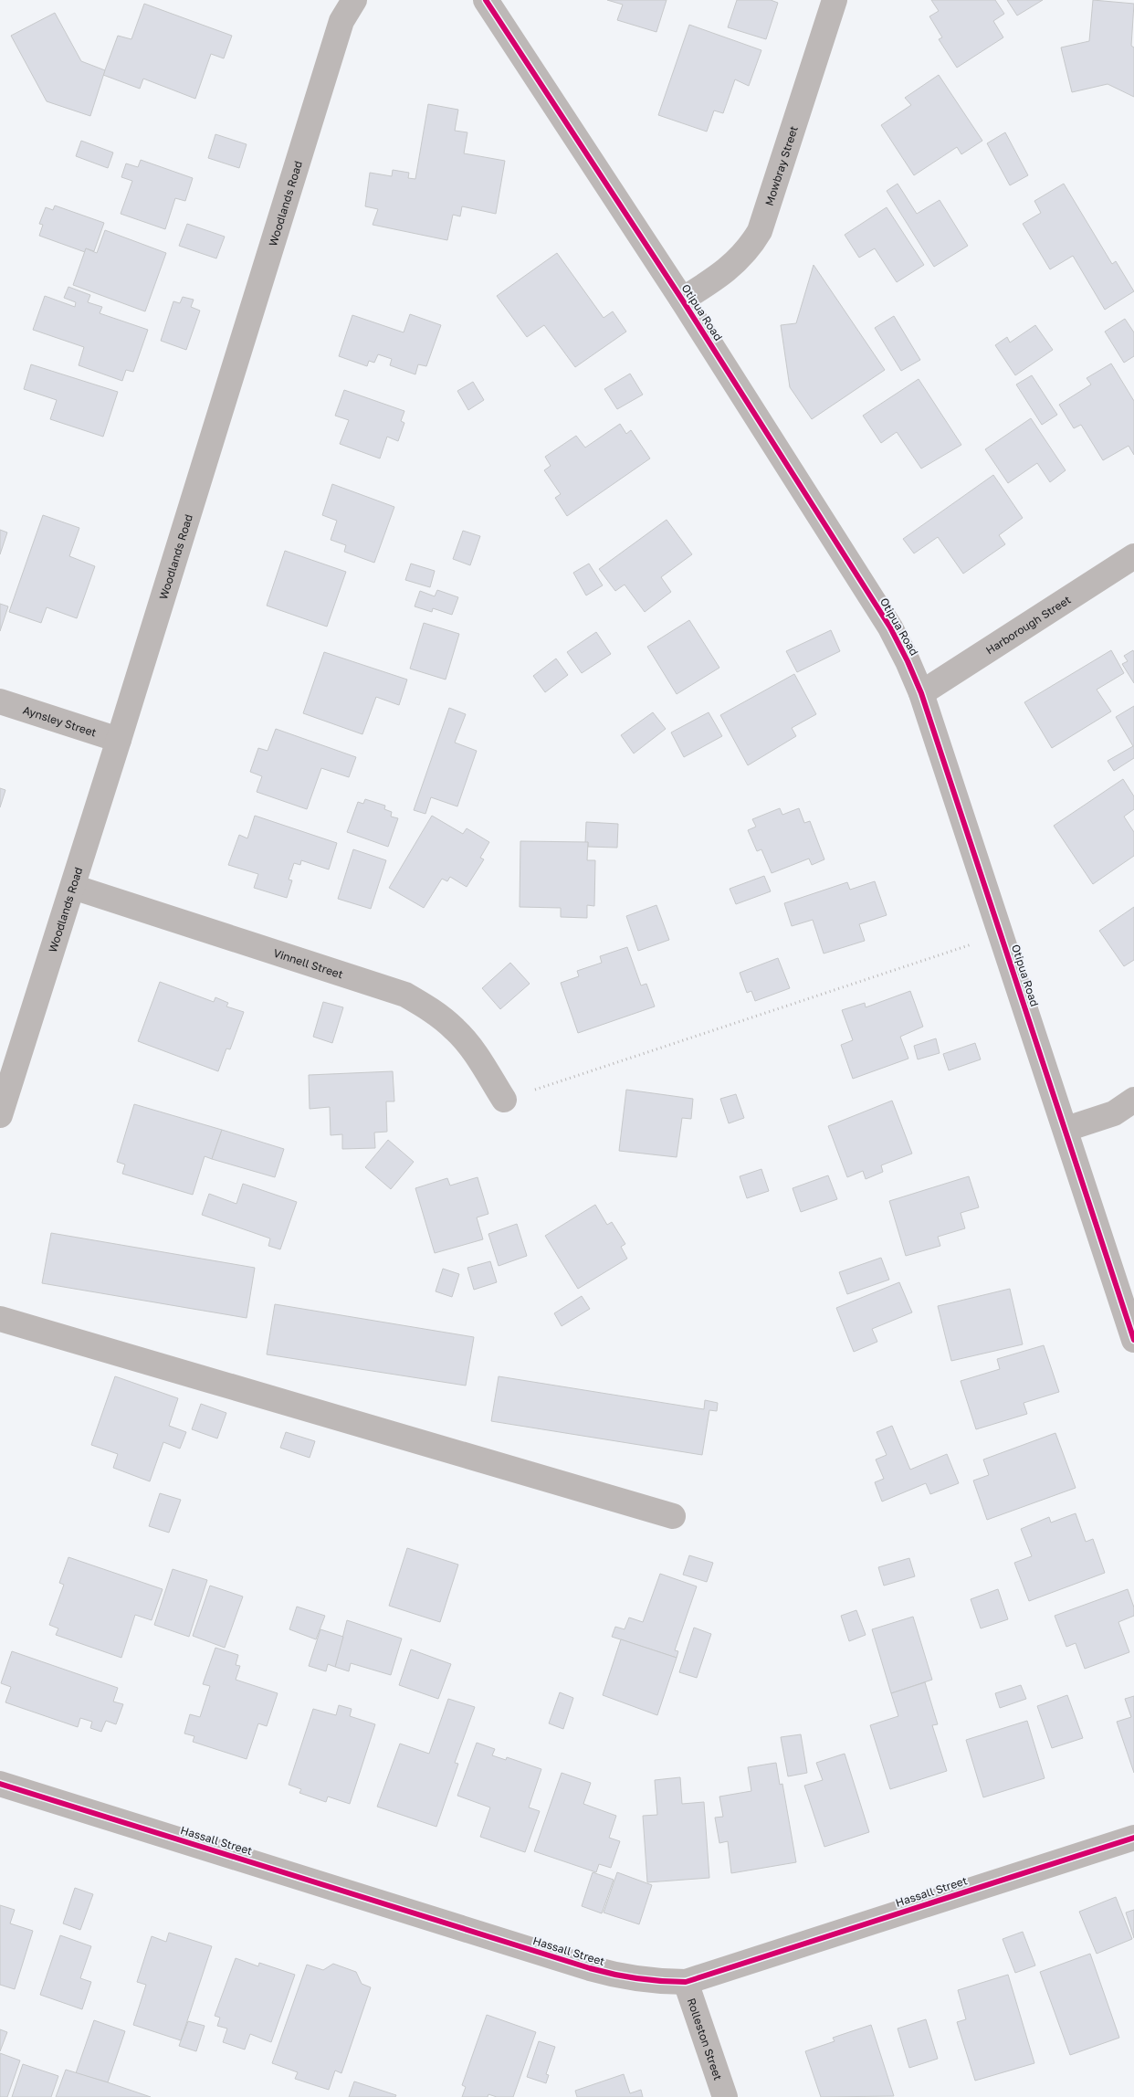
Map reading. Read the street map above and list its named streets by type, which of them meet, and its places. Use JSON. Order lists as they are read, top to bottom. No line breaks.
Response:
{"streets":{"street":["Mowbray Street","Woodlands Road","Otipua Road","Harborough Street","Aynsley Street","Vinnell Street","Hassall Street","Rolleston Street"]},"crossings":[["Mowbray Street","Otipua Road"],["Woodlands Road","Aynsley Street"],["Woodlands Road","Vinnell Street"],["Otipua Road","Harborough Street"],["Hassall Street","Rolleston Street"]]}
